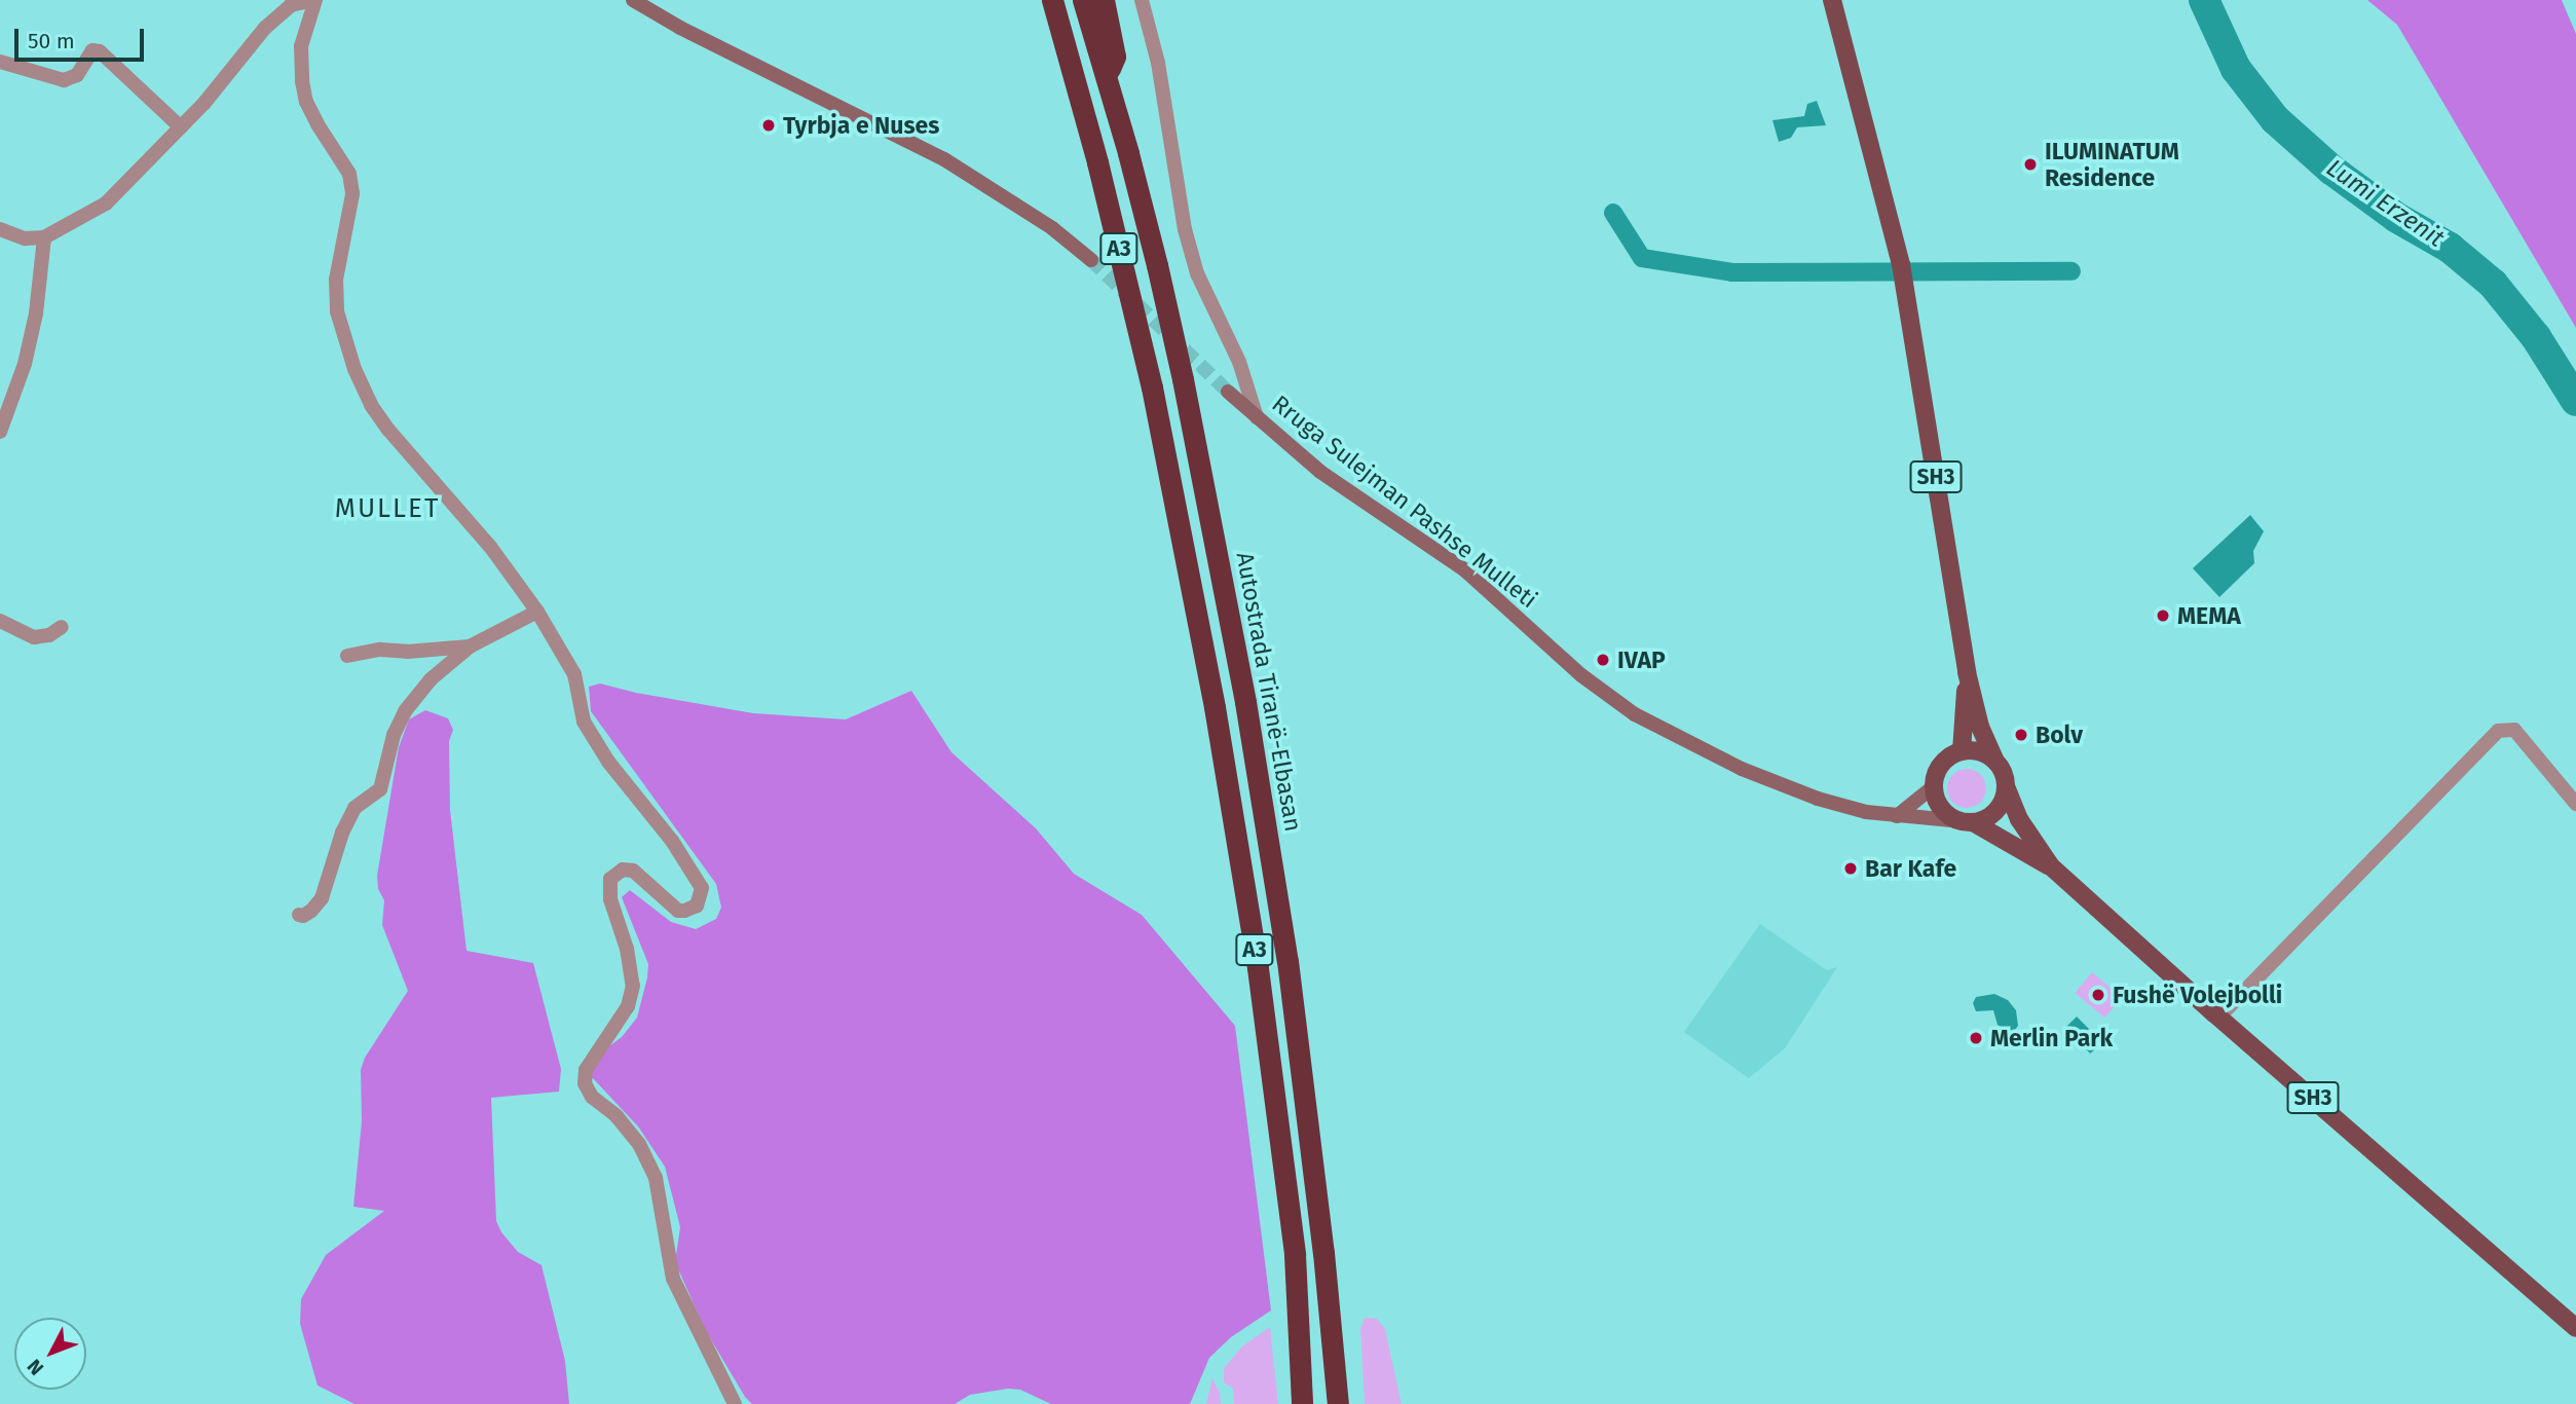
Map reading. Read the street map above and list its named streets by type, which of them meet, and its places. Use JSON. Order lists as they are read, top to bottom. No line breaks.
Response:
{"streets":{"highway":["A3","Autostrada Tiranë-Elbasan"],"main road":["SH3","Rruga Sulejman Pashse Mulleti"]},"crossings":[["SH3","Rruga Sulejman Pashse Mulleti"]],"districts":["MULLET"],"water":["Lumi Erzenit"],"places":["Tyrbja e Nuses","ILUMINATUM Residence","MEMA","IVAP","Bolv","Bar Kafe","Fushë Volejbolli","Merlin Park"],"scale_bar":"50 m","north":"bottom left"}
